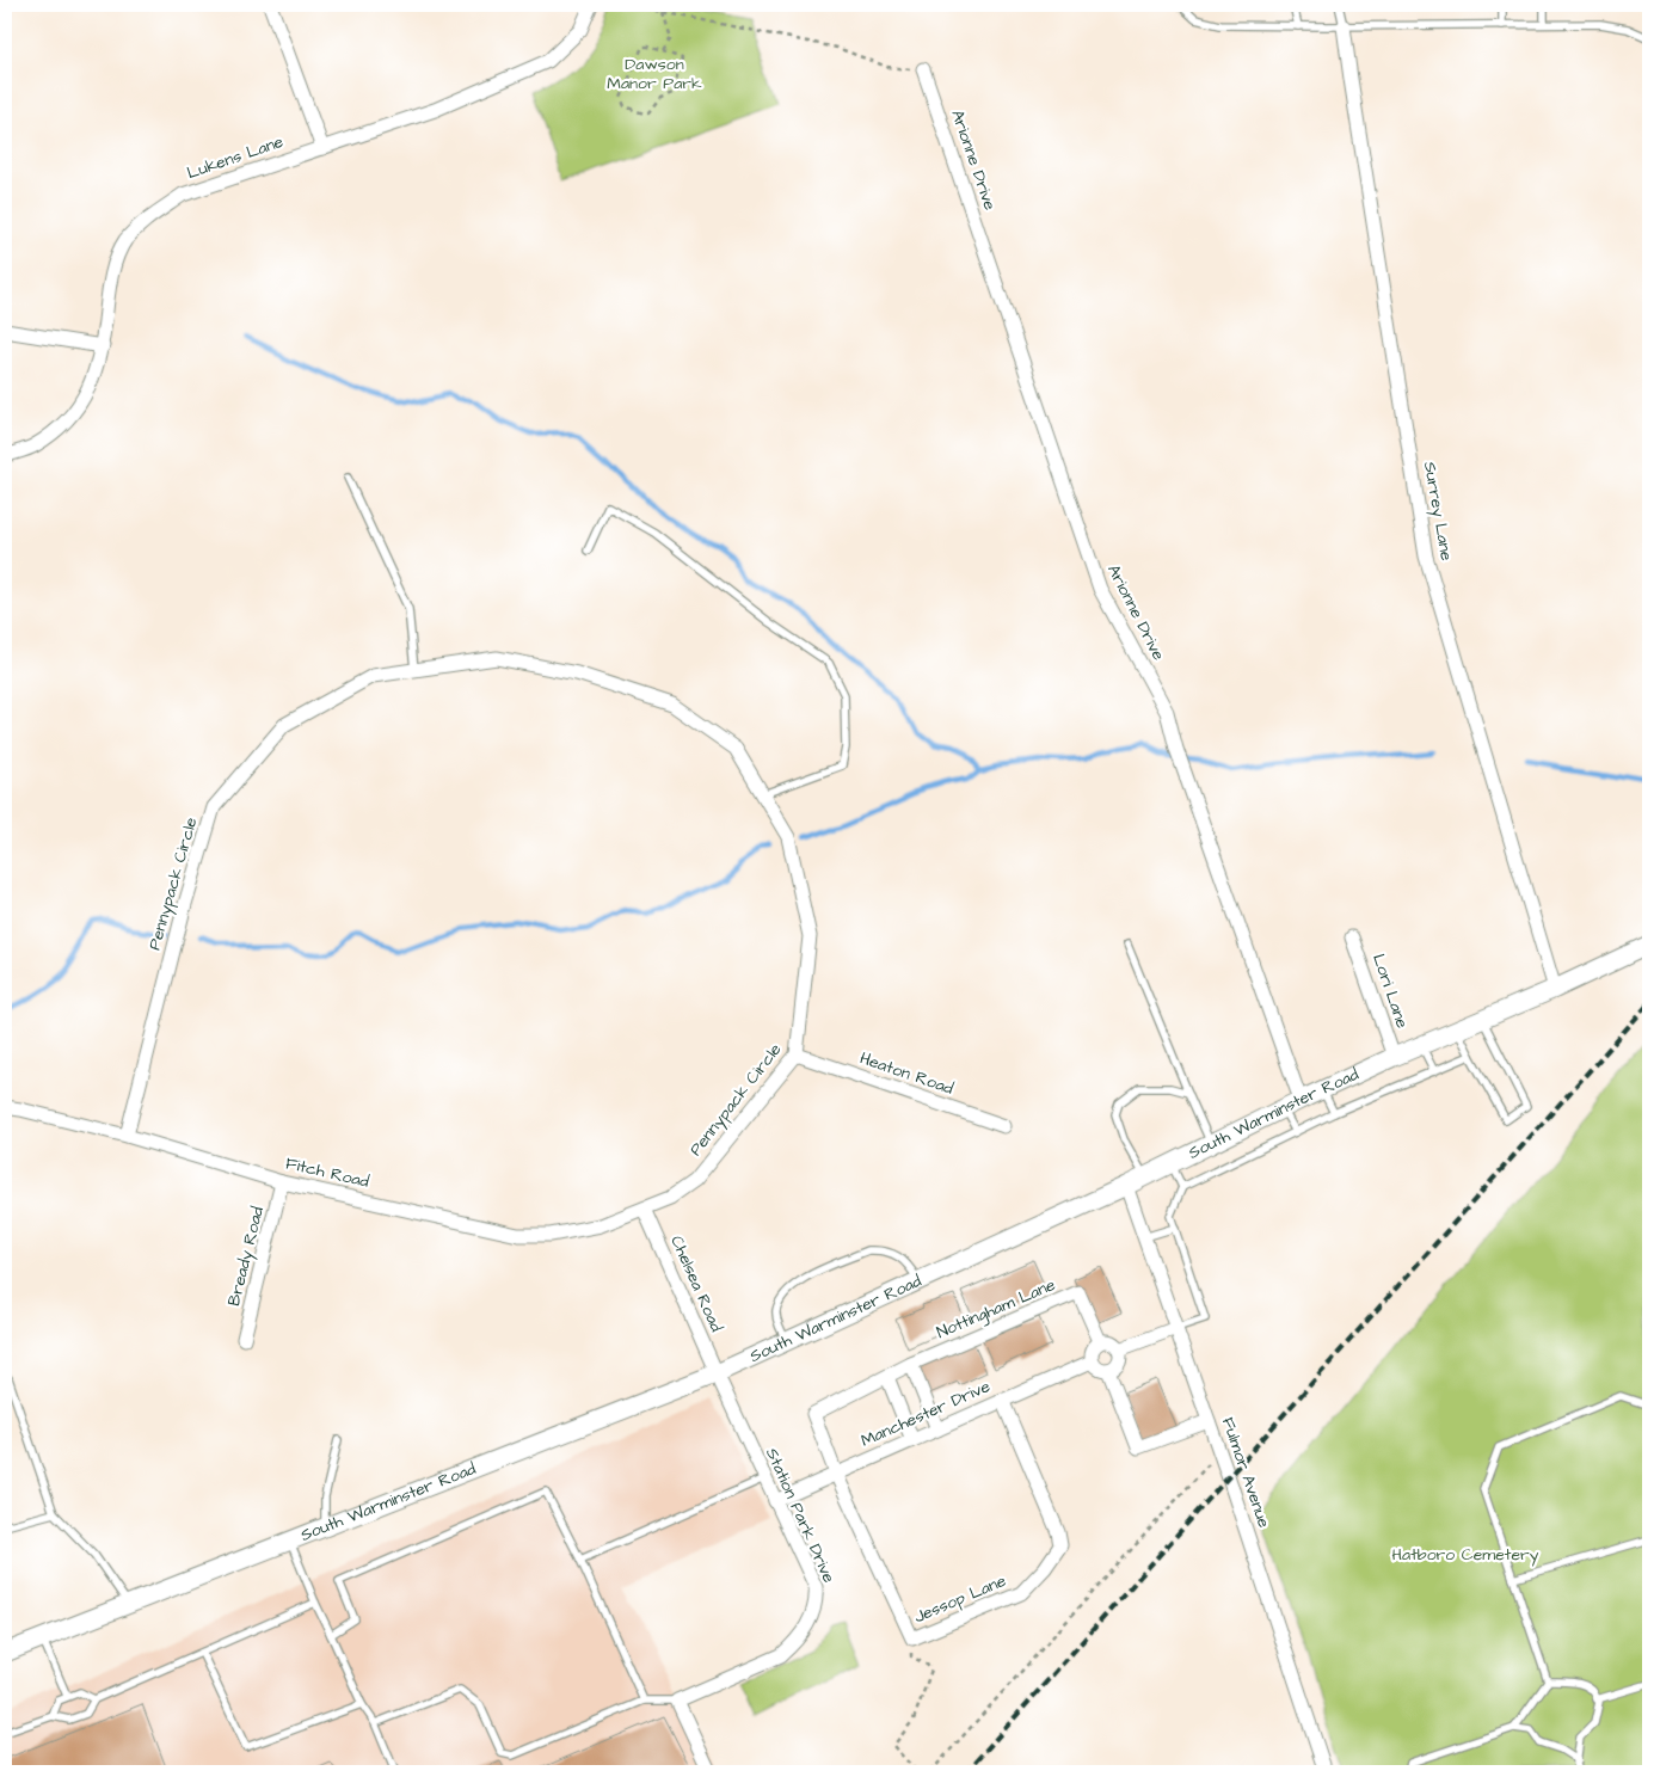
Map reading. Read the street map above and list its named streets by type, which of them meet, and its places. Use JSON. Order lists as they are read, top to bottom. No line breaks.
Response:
{"streets":{"street":["Lukens Lane","Arionne Drive","Surrey Lane","Pennypack Circle","Lori Lane","Heaton Road","South Warminster Road","Fitch Road","Bready Road","Chelsea Road","Nottingham Lane","Manchester Drive","Fulmor Avenue","Station Park Drive","Jessop Lane"]},"crossings":[["Arionne Drive","South Warminster Road"],["Surrey Lane","South Warminster Road"],["Pennypack Circle","Heaton Road"],["Pennypack Circle","Fitch Road"],["Pennypack Circle","Chelsea Road"],["Lori Lane","South Warminster Road"],["South Warminster Road","Chelsea Road"],["South Warminster Road","Fulmor Avenue"],["South Warminster Road","Station Park Drive"],["Fitch Road","Bready Road"],["Fitch Road","Chelsea Road"],["Chelsea Road","Station Park Drive"],["Nottingham Lane","Manchester Drive"],["Manchester Drive","Station Park Drive"],["Manchester Drive","Jessop Lane"]],"parks":["Dawson Manor Park","Hatboro Cemetery"]}
